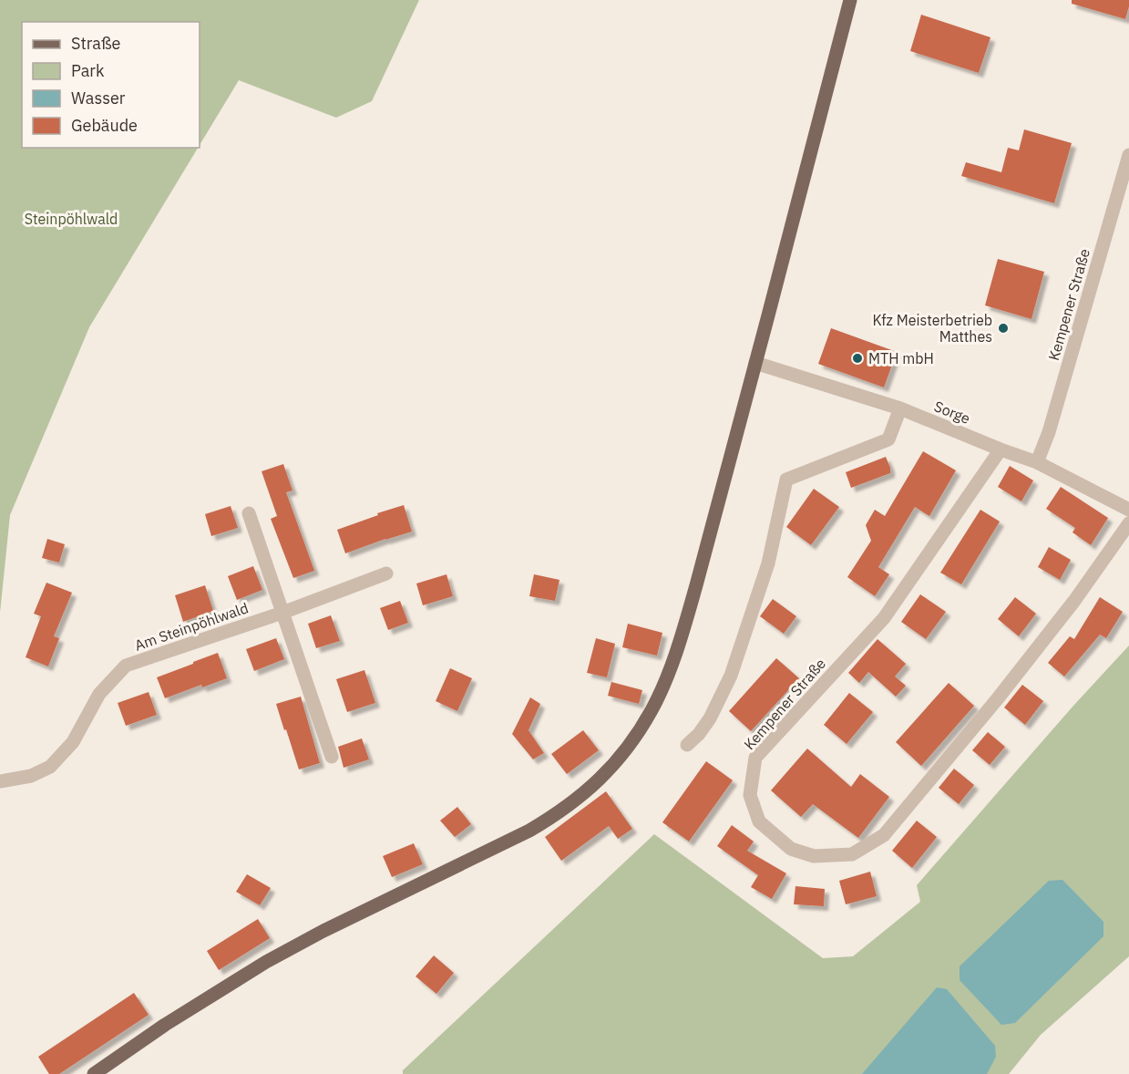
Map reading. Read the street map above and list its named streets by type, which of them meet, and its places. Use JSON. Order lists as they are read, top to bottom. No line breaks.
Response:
{"streets":{"street":["Kempener Straße","Sorge","Am Steinpöhlwald"]},"crossings":[["Kempener Straße","Sorge"]],"parks":["Steinpöhlwald"],"places":["Kfz Meisterbetrieb Matthes","MTH mbH"],"legend":["Straße","Park","Wasser","Gebäude"]}
